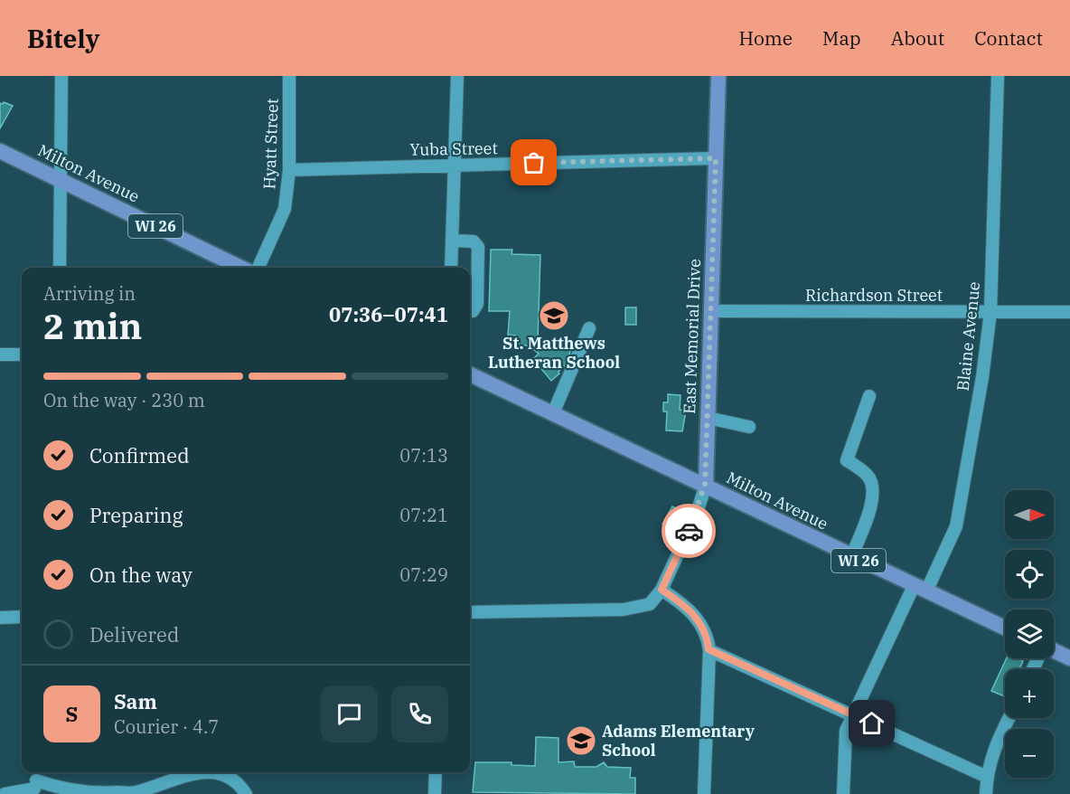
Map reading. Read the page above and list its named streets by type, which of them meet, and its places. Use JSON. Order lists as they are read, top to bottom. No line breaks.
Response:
{"streets":{"main road":["Milton Avenue","WI 26","East Memorial Drive"],"street":["Hyatt Street","Yuba Street","Richardson Street","Blaine Avenue"]},"crossings":[["Hyatt Street","Yuba Street"],["Yuba Street","East Memorial Drive"],["Milton Avenue","East Memorial Drive"],["Milton Avenue","Blaine Avenue"],["Richardson Street","East Memorial Drive"],["Richardson Street","Blaine Avenue"]],"places":{"school or university":["St. Matthews Lutheran School","Adams Elementary School"]},"north":"right","page":{"header":"Bitely","nav":["Home","Map","About","Contact"],"heading":["2 min","Arriving in","07:36–07:41"],"panel":["Sam","Courier · 4.7"],"bar":"On the way · 230 m","list":[["Confirmed","07:13"],["Preparing","07:21"],["On the way","07:29"],"Delivered"],"map_buttons":["+","−"],"round":"S"}}
